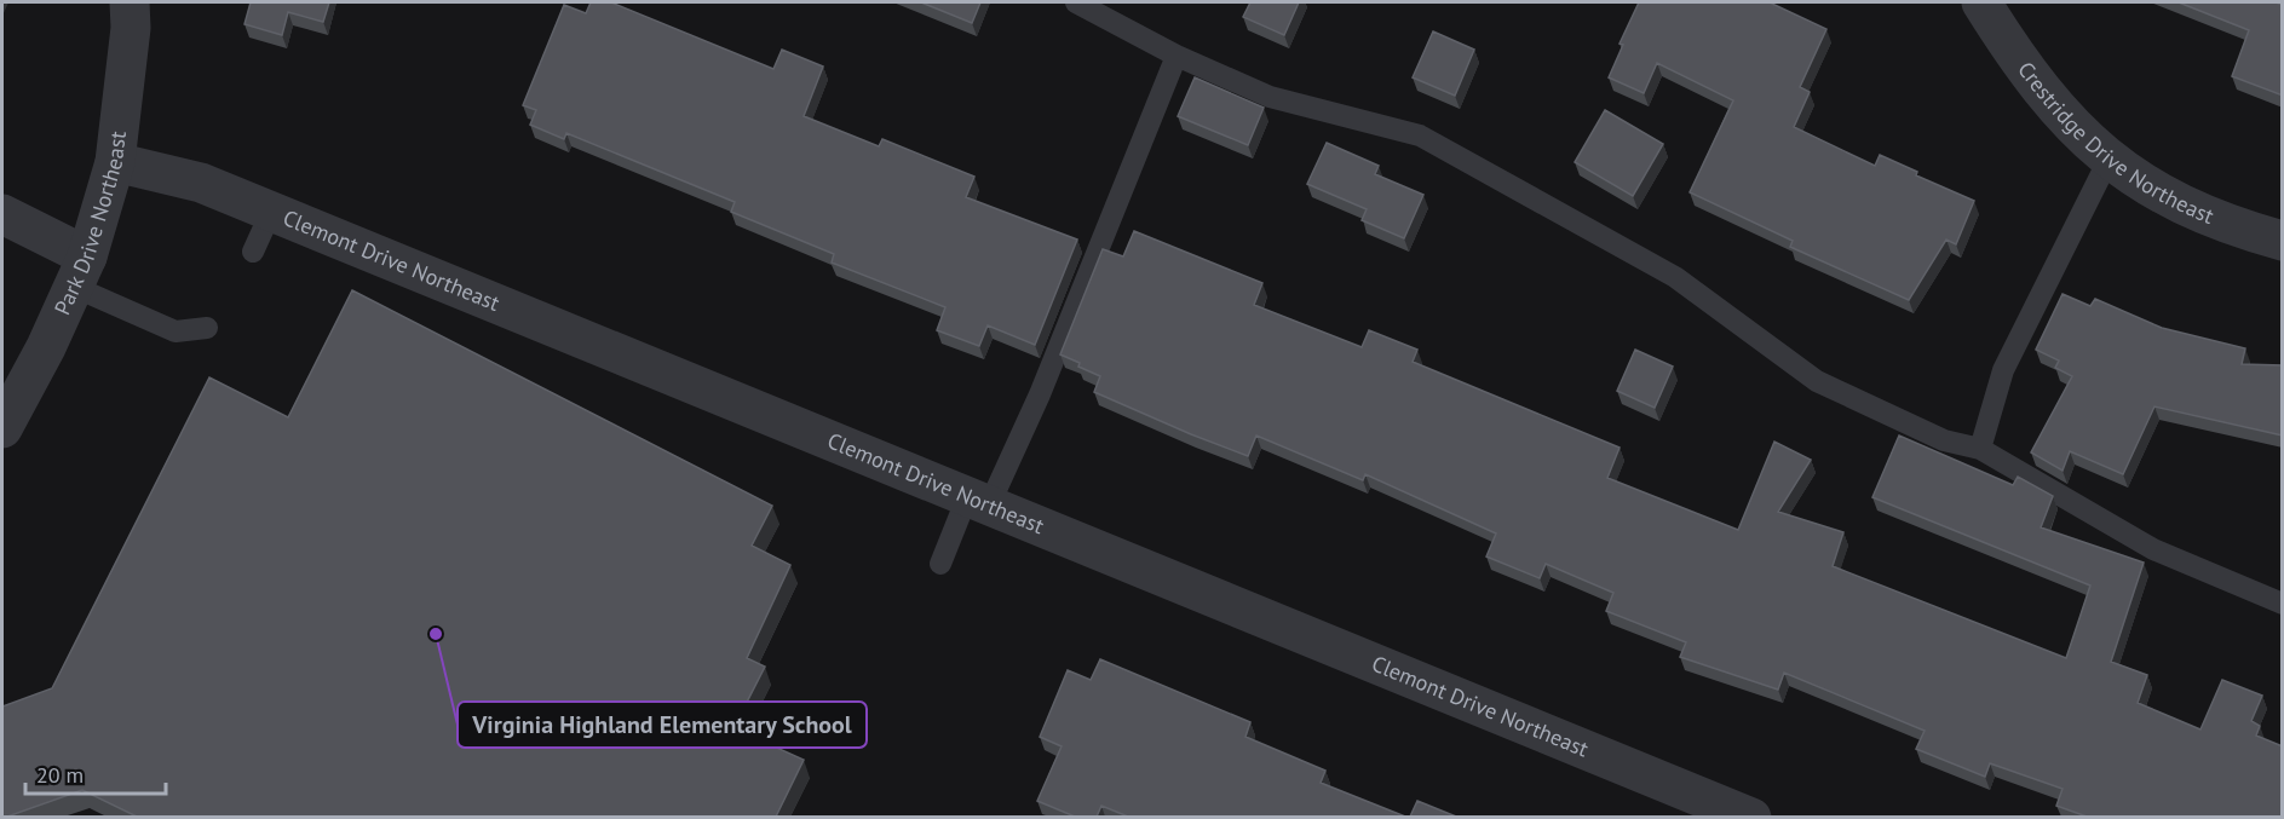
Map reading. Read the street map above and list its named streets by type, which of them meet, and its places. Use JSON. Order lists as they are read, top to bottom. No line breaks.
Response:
{"streets":{"street":["Crestridge Drive Northeast","Park Drive Northeast","Clemont Drive Northeast"]},"crossings":[["Park Drive Northeast","Clemont Drive Northeast"]],"places":["Virginia Highland Elementary School"],"scale_bar":"20 m"}
